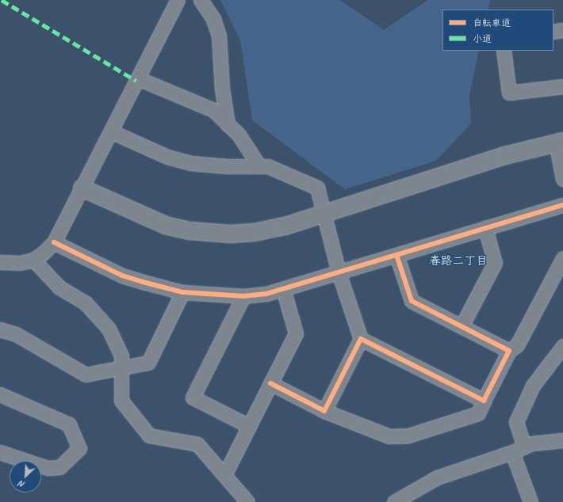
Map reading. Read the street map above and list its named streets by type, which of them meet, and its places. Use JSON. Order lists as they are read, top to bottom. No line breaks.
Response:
{"districts":["春路二丁目"],"legend":["自転車道","小道"],"north":"bottom left"}
